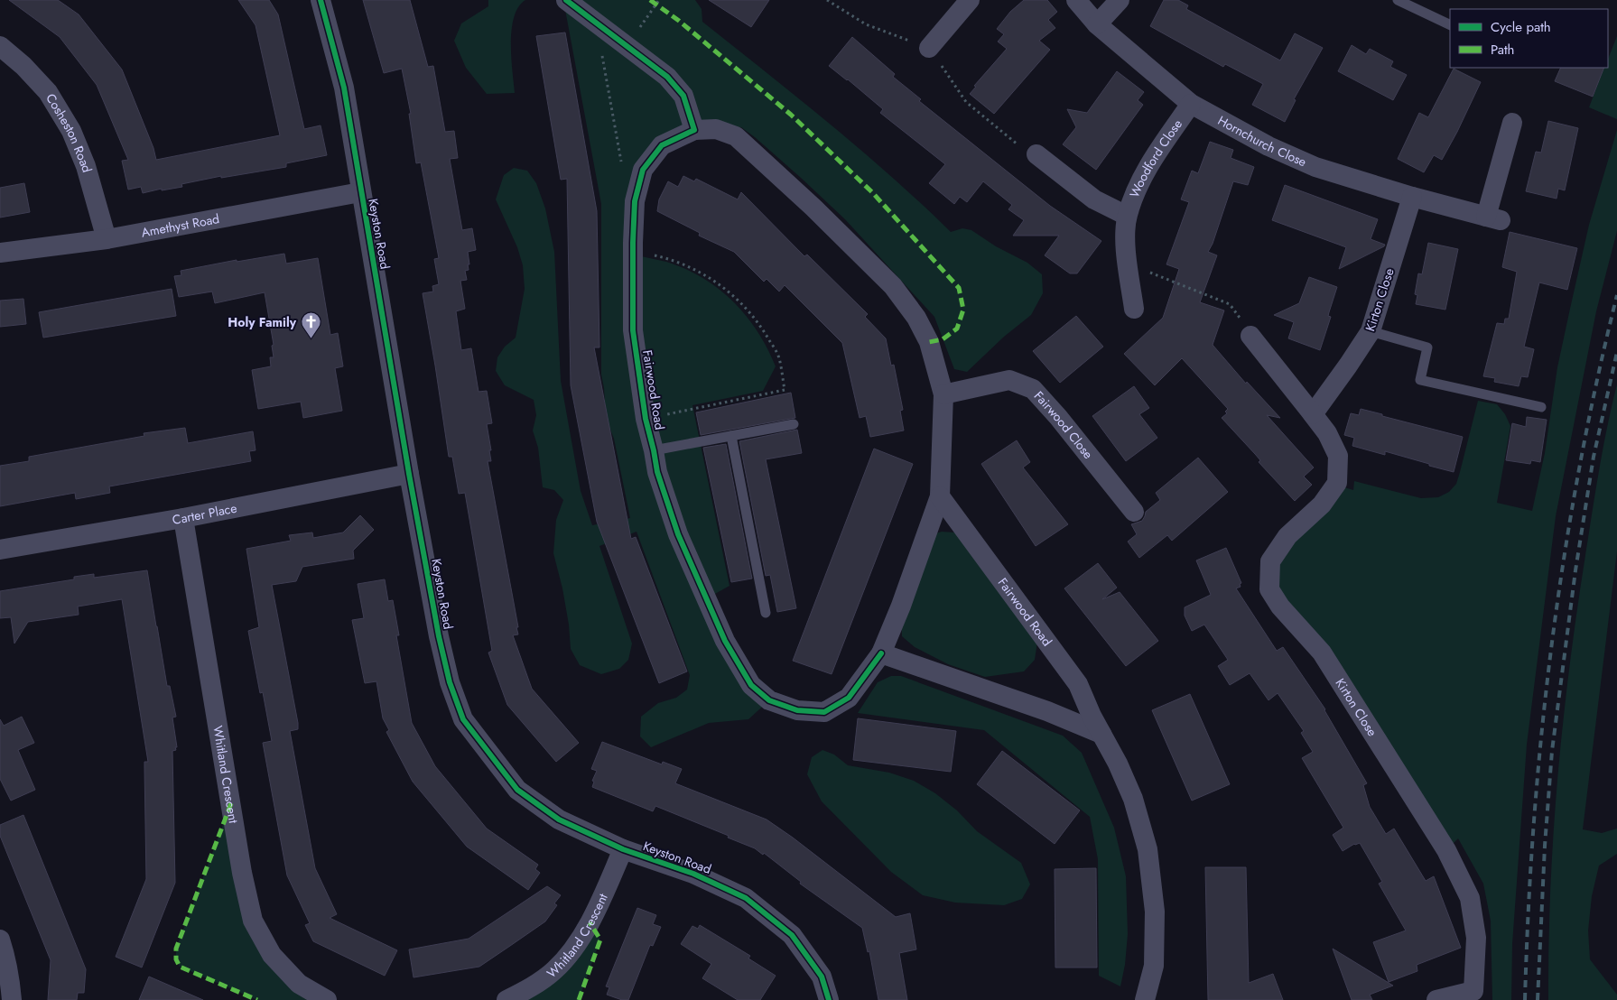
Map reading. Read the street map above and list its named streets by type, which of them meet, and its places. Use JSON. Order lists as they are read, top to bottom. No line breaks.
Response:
{"streets":{"street":["Cosheston Road","Hornchurch Close","Woodford Close","Amethyst Road","Keyston Road","Kirton Close","Fairwood Road","Fairwood Close","Carter Place","Whitland Crescent"]},"crossings":[["Cosheston Road","Amethyst Road"],["Hornchurch Close","Woodford Close"],["Hornchurch Close","Kirton Close"],["Amethyst Road","Keyston Road"],["Keyston Road","Carter Place"],["Keyston Road","Whitland Crescent"],["Fairwood Road","Fairwood Close"],["Carter Place","Whitland Crescent"]],"places":{"church":["Holy Family"]},"legend":["Cycle path","Path"]}
